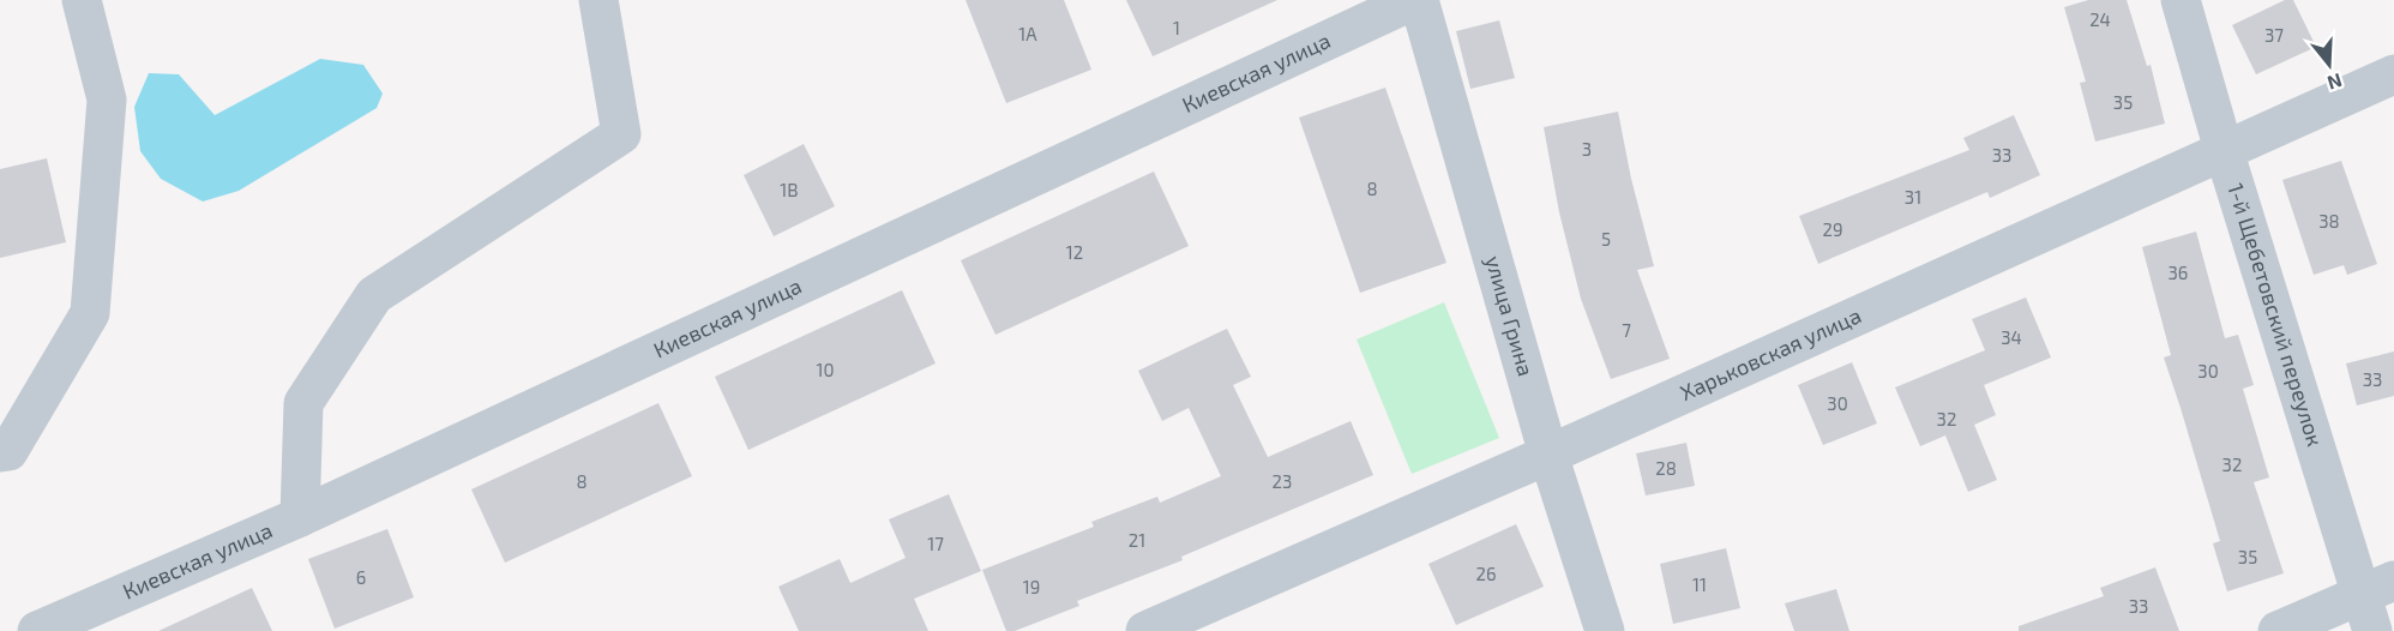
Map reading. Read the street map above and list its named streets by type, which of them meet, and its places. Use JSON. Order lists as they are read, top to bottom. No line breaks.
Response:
{"streets":{"street":["Киевская улица","1-й Щебетовский переулок","улица Грина","Харьковская улица"]},"crossings":[["Киевская улица","улица Грина"],["1-й Щебетовский переулок","Харьковская улица"],["улица Грина","Харьковская улица"]],"house_numbers":["24","1","1А","37","35","3","33","8","1В","31","38","29","5","12","36","7","34","10","30","33","30","32","32","28","8","23","21","17","35","26","6","11","19","33"],"north":"bottom"}
